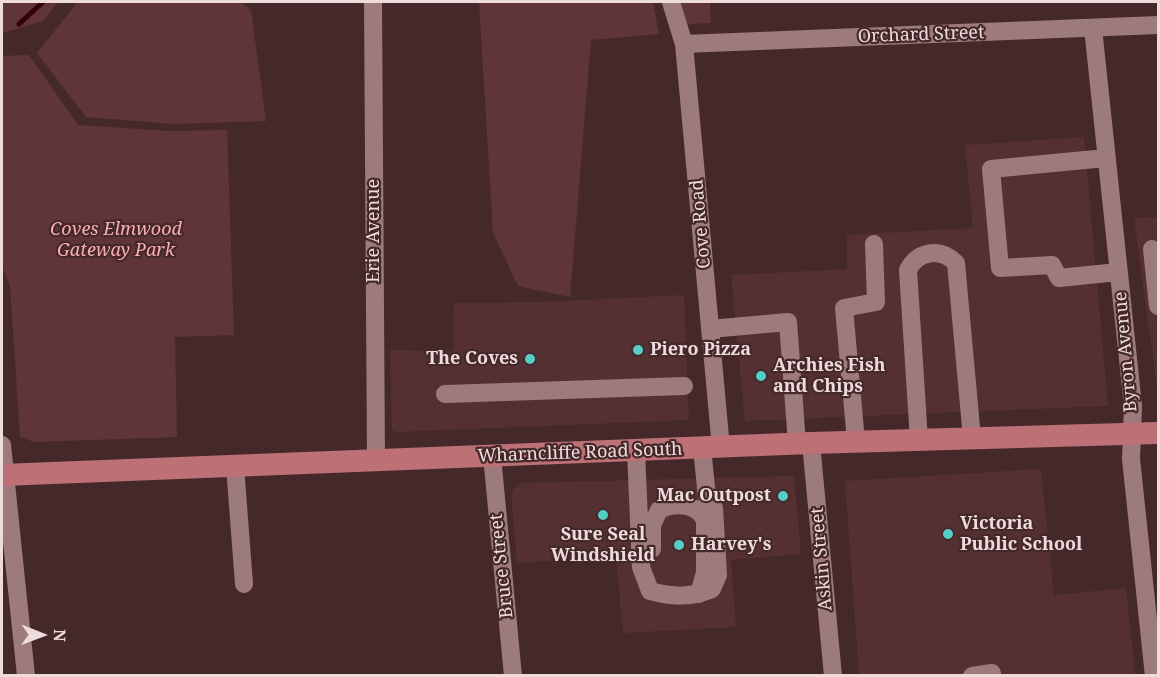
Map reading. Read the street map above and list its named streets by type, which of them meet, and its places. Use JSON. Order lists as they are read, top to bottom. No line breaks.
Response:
{"streets":{"main road":["Wharncliffe Road South"],"street":["Orchard Street","Cove Road","Erie Avenue","Byron Avenue","Askin Street","Bruce Street"]},"crossings":[["Orchard Street","Cove Road"],["Orchard Street","Byron Avenue"],["Cove Road","Wharncliffe Road South"],["Cove Road","Askin Street"],["Erie Avenue","Wharncliffe Road South"],["Byron Avenue","Wharncliffe Road South"],["Wharncliffe Road South","Askin Street"],["Wharncliffe Road South","Bruce Street"]],"parks":["Coves Elmwood Gateway Park"],"places":["Piero Pizza","The Coves","Archies Fish and Chips","Mac Outpost","Sure Seal Windshield","Victoria Public School","Harvey's"],"north":"right"}
